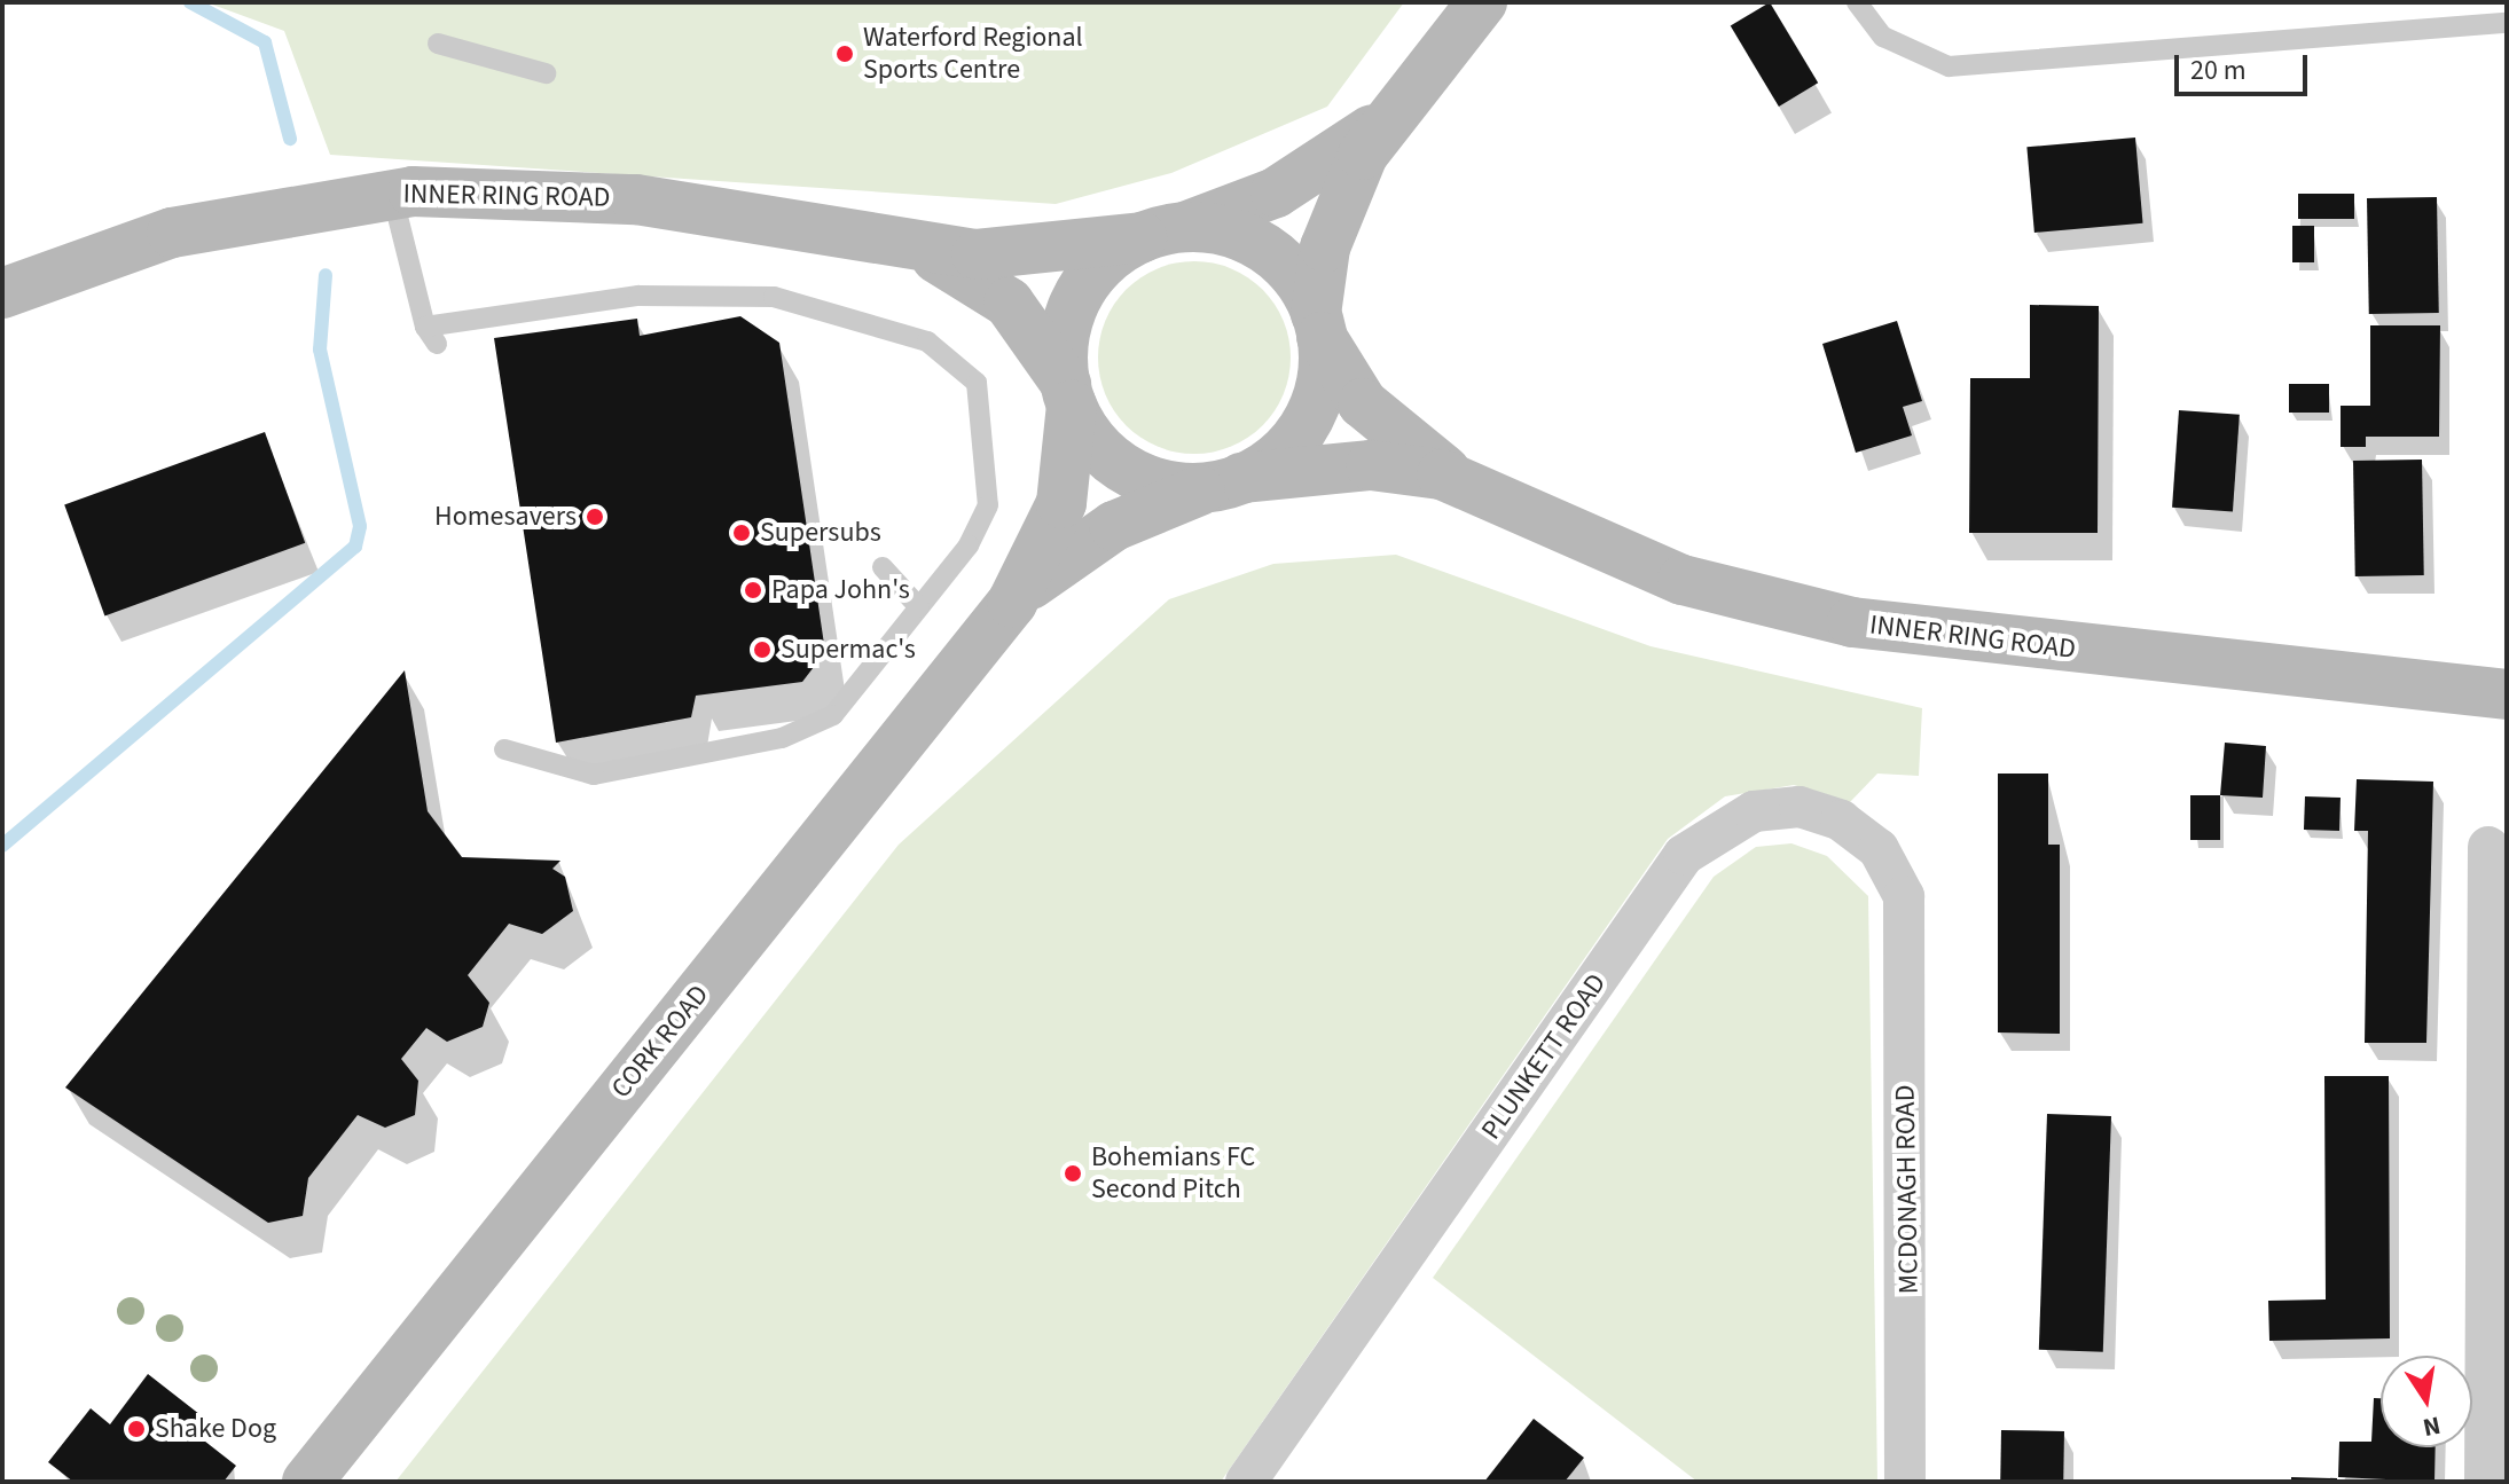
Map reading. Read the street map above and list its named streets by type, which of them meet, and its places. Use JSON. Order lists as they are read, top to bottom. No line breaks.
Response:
{"streets":{"main road":["INNER RING ROAD","CORK ROAD"],"street":["PLUNKETT ROAD","MCDONAGH ROAD"]},"crossings":[["PLUNKETT ROAD","MCDONAGH ROAD"]],"places":["Waterford Regional Sports Centre","Homesavers","Supersubs","Papa John's","Supermac's","Bohemians FC Second Pitch","Shake Dog"],"scale_bar":"20 m","north":"bottom"}
